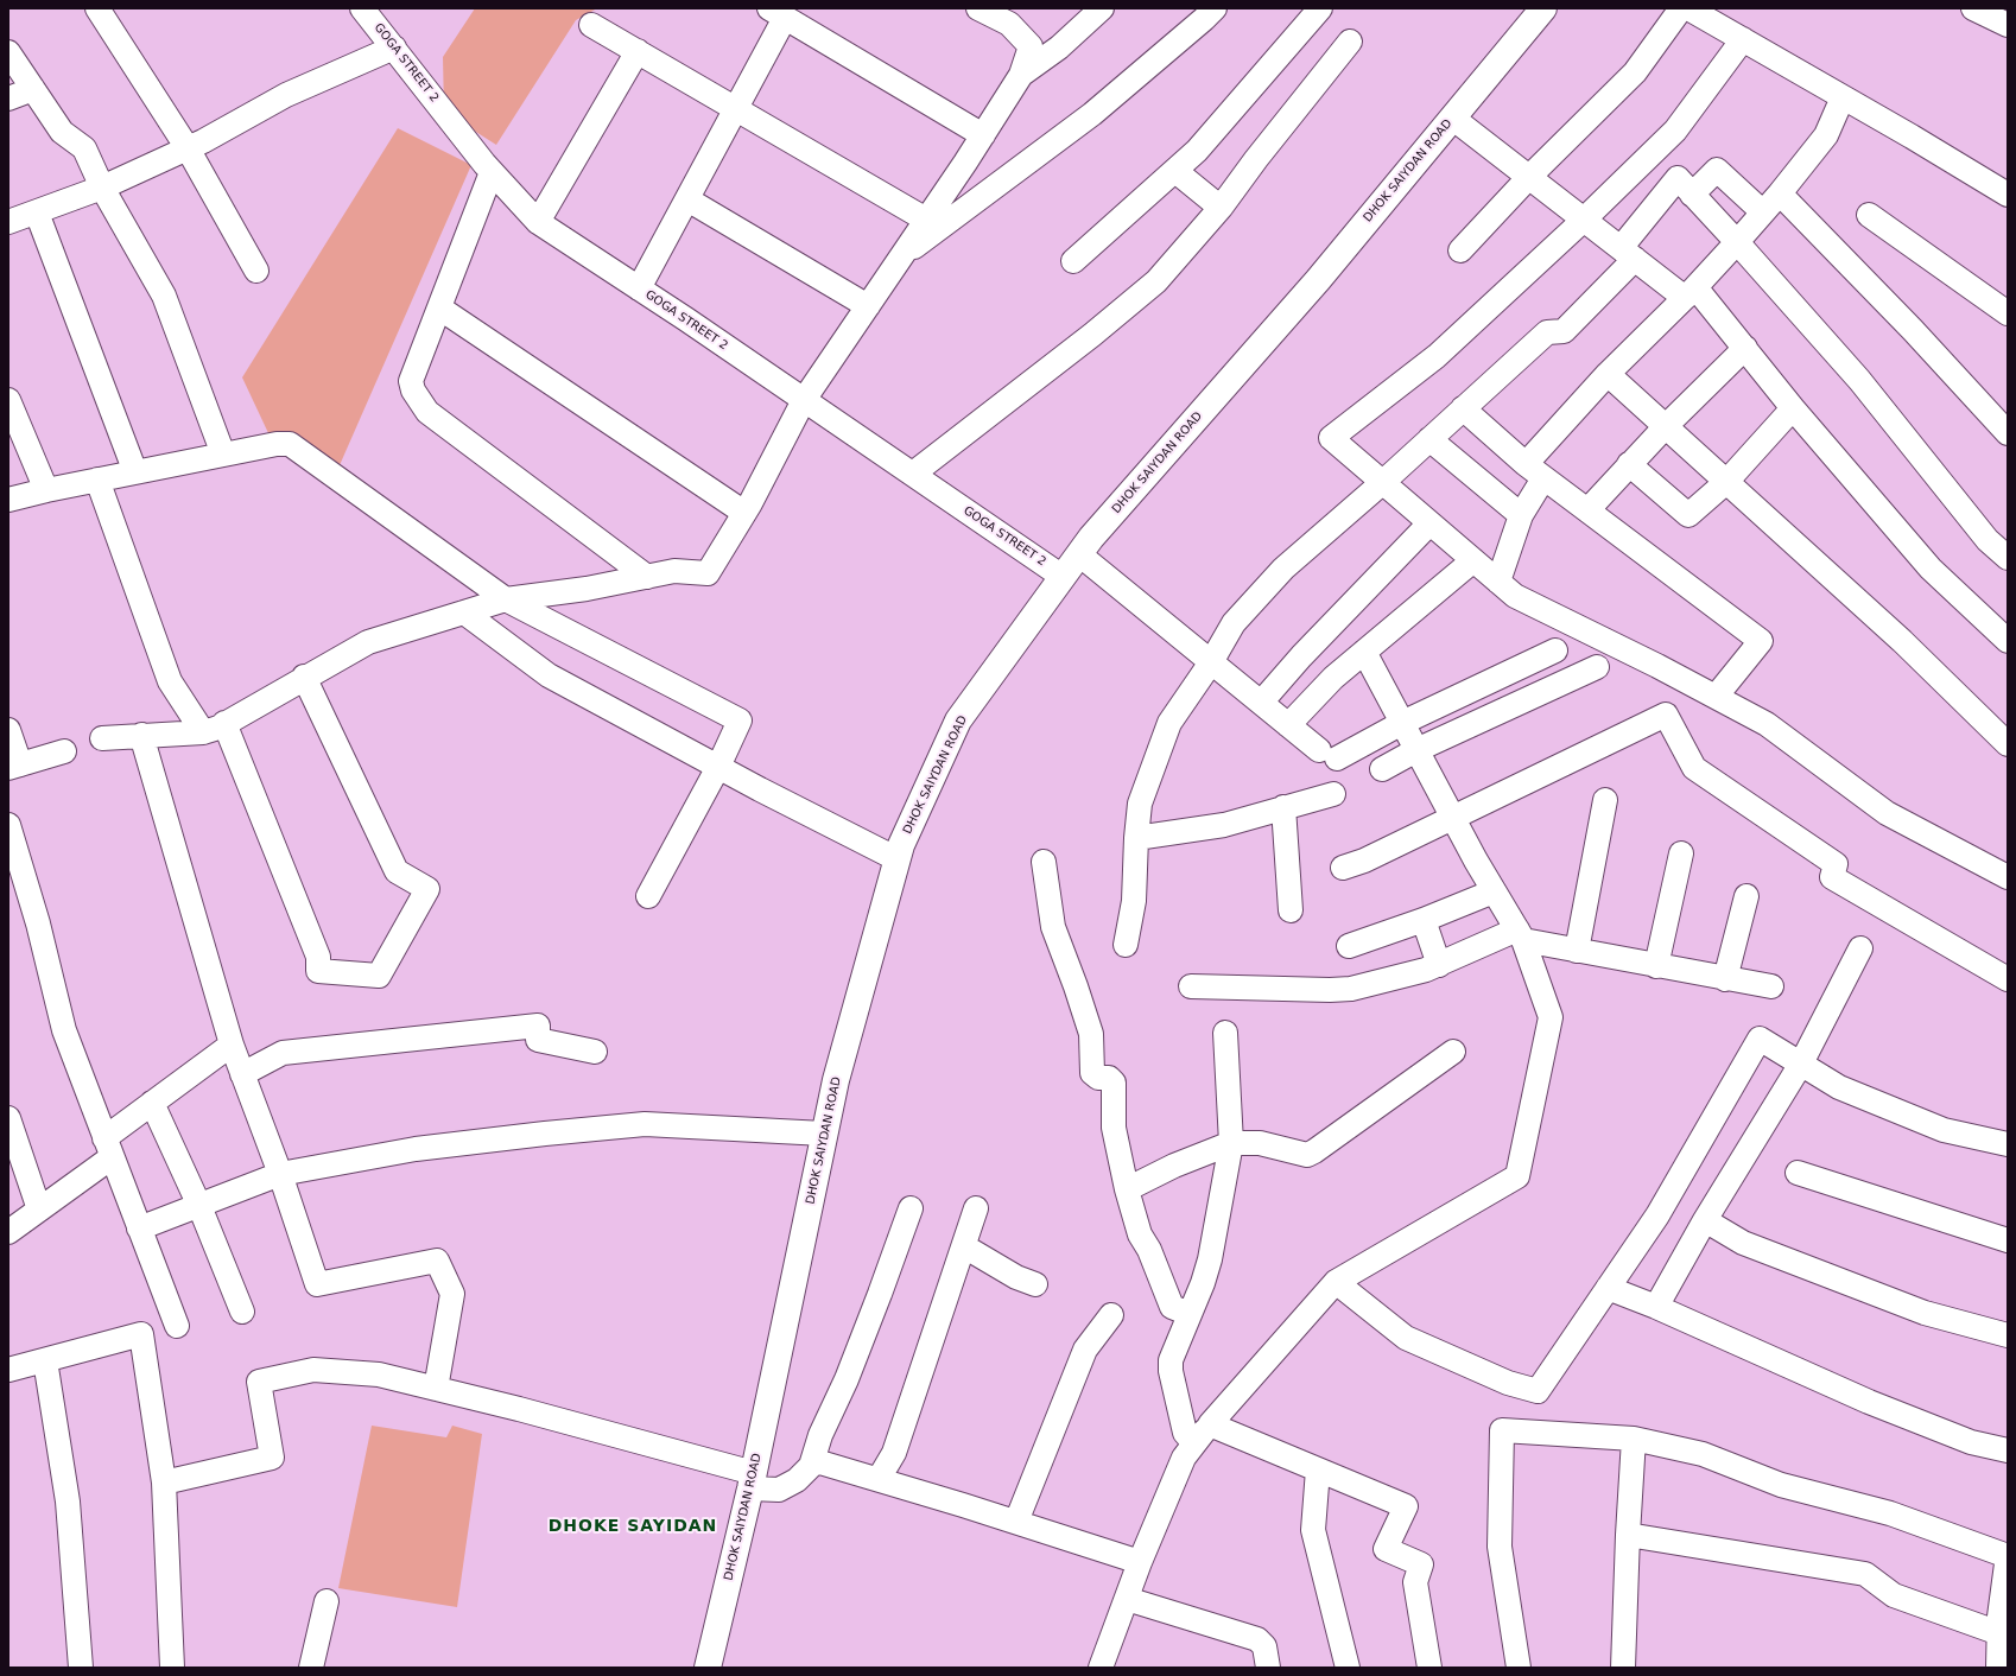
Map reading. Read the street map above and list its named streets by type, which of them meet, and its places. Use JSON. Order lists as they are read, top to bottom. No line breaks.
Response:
{"streets":{"main road":["DHOK SAIYDAN ROAD"],"street":["GOGA STREET 2"]},"crossings":[["GOGA STREET 2","DHOK SAIYDAN ROAD"]],"districts":["DHOKE SAYIDAN"]}
